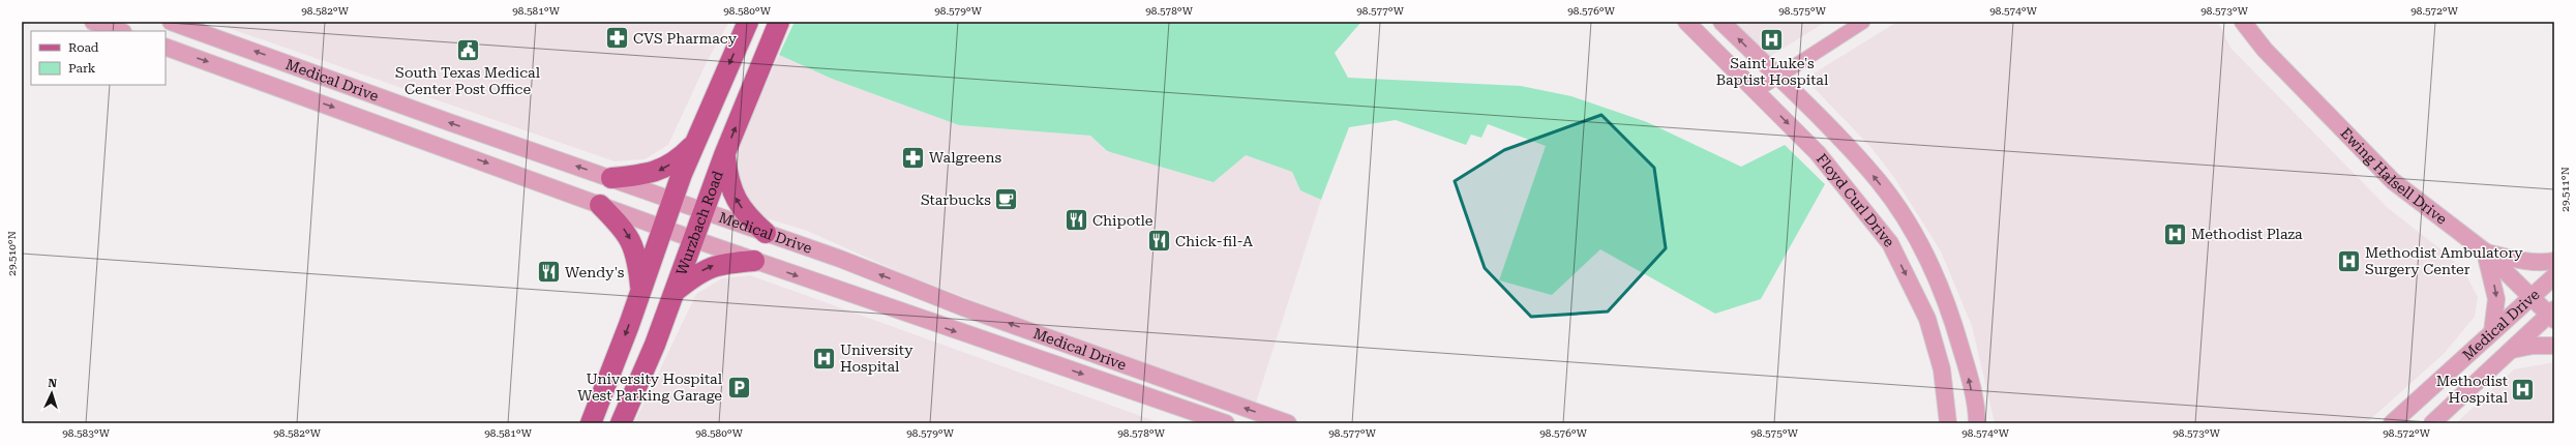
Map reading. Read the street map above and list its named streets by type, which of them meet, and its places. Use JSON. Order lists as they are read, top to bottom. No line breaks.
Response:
{"streets":{"main road":["Wurzbach Road"],"street":["Medical Drive","Ewing Halsell Drive","Floyd Curl Drive"]},"crossings":[["Medical Drive","Ewing Halsell Drive"],["Medical Drive","Wurzbach Road"]],"places":{"pharmacy":["CVS Pharmacy","Walgreens"],"hospital":["Saint Luke's Baptist Hospital","Methodist Plaza","Methodist Ambulatory Surgery Center","University Hospital","Methodist Hospital"],"public building":["South Texas Medical Center Post Office"],"cafe":["Starbucks"],"restaurant":["Chipotle","Chick-fil-A","Wendy's"],"parking":["University Hospital West Parking Garage"]},"legend":["Road","Park"],"north":"top","coordinates":["98.582°W","98.581°W","98.580°W","98.579°W","98.578°W","98.577°W","98.576°W","98.575°W","98.574°W","98.573°W","98.572°W","29.511°N","29.510°N","98.583°W"]}
